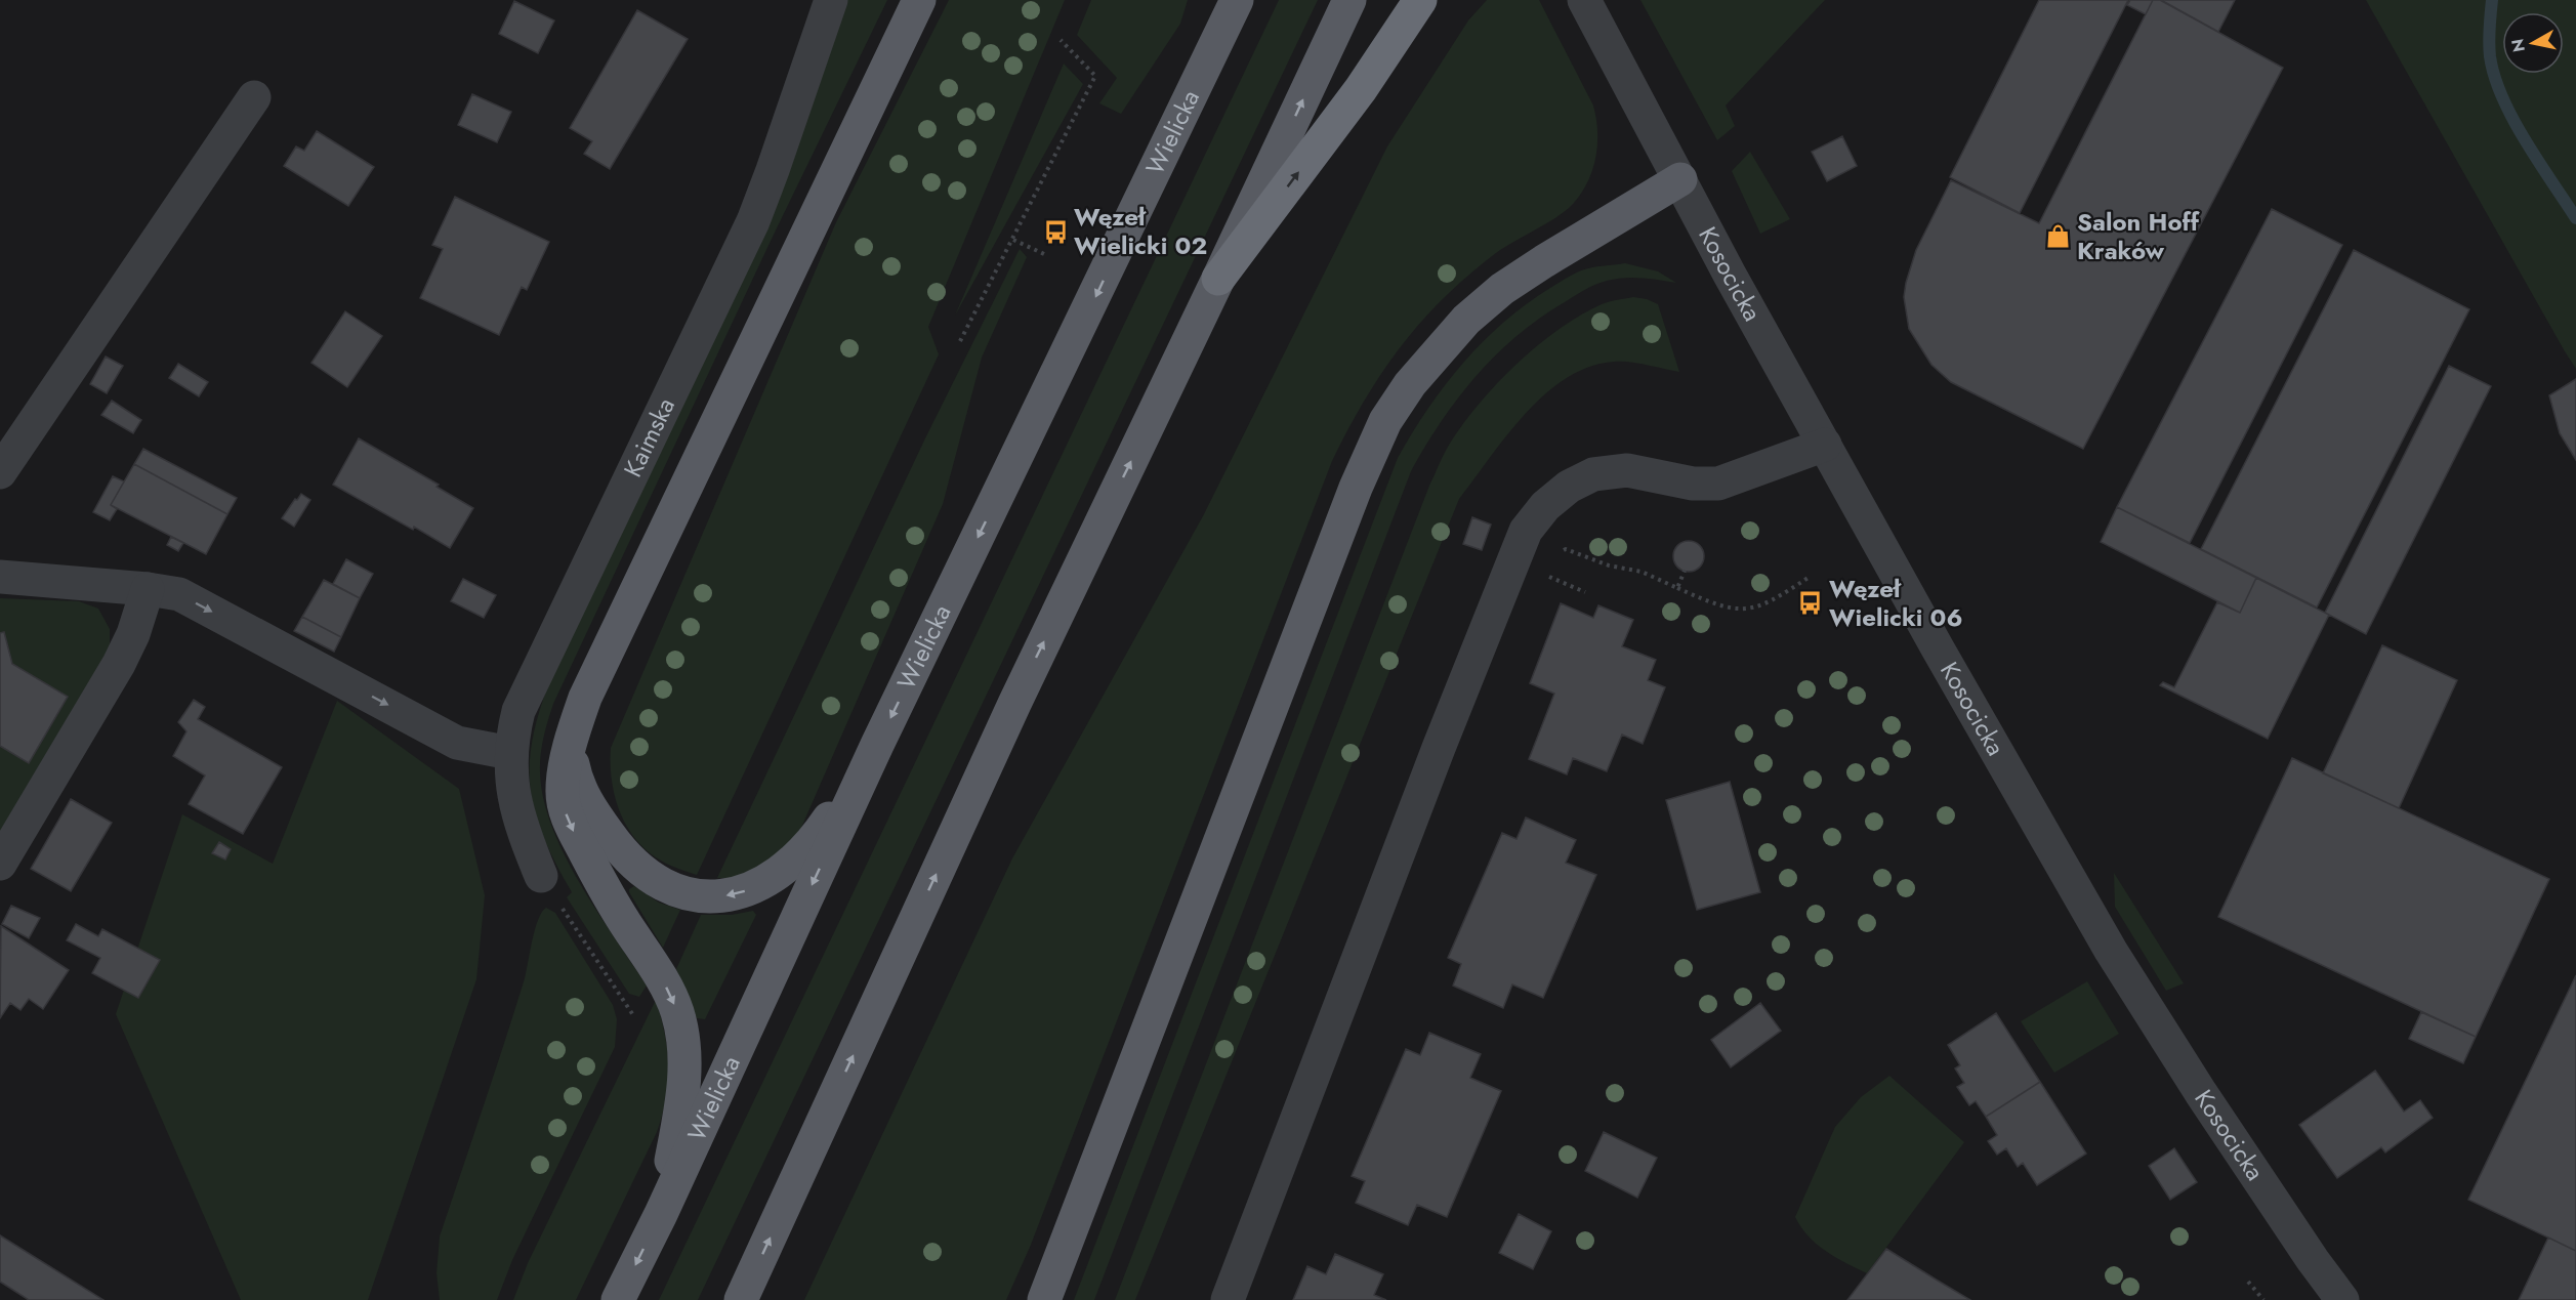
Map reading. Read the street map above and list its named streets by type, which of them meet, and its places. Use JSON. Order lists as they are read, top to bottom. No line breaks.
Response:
{"streets":{"main road":["Wielicka"],"street":["Kosocicka","Kaimska"]},"places":{"bus stop":["Węzeł Wielicki 02","Węzeł Wielicki 06"],"shop":["Salon Hoff Kraków"]},"north":"left"}
